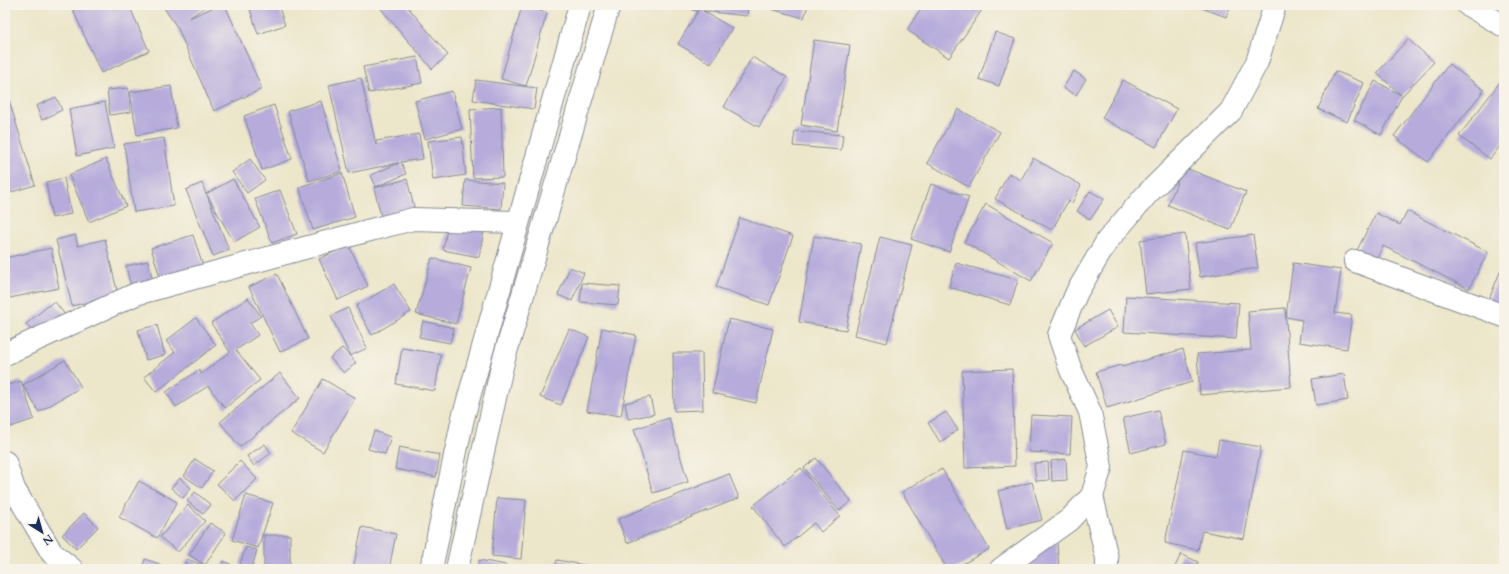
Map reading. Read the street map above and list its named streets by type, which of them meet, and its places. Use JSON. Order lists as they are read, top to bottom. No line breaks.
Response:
{"north":"bottom right"}
